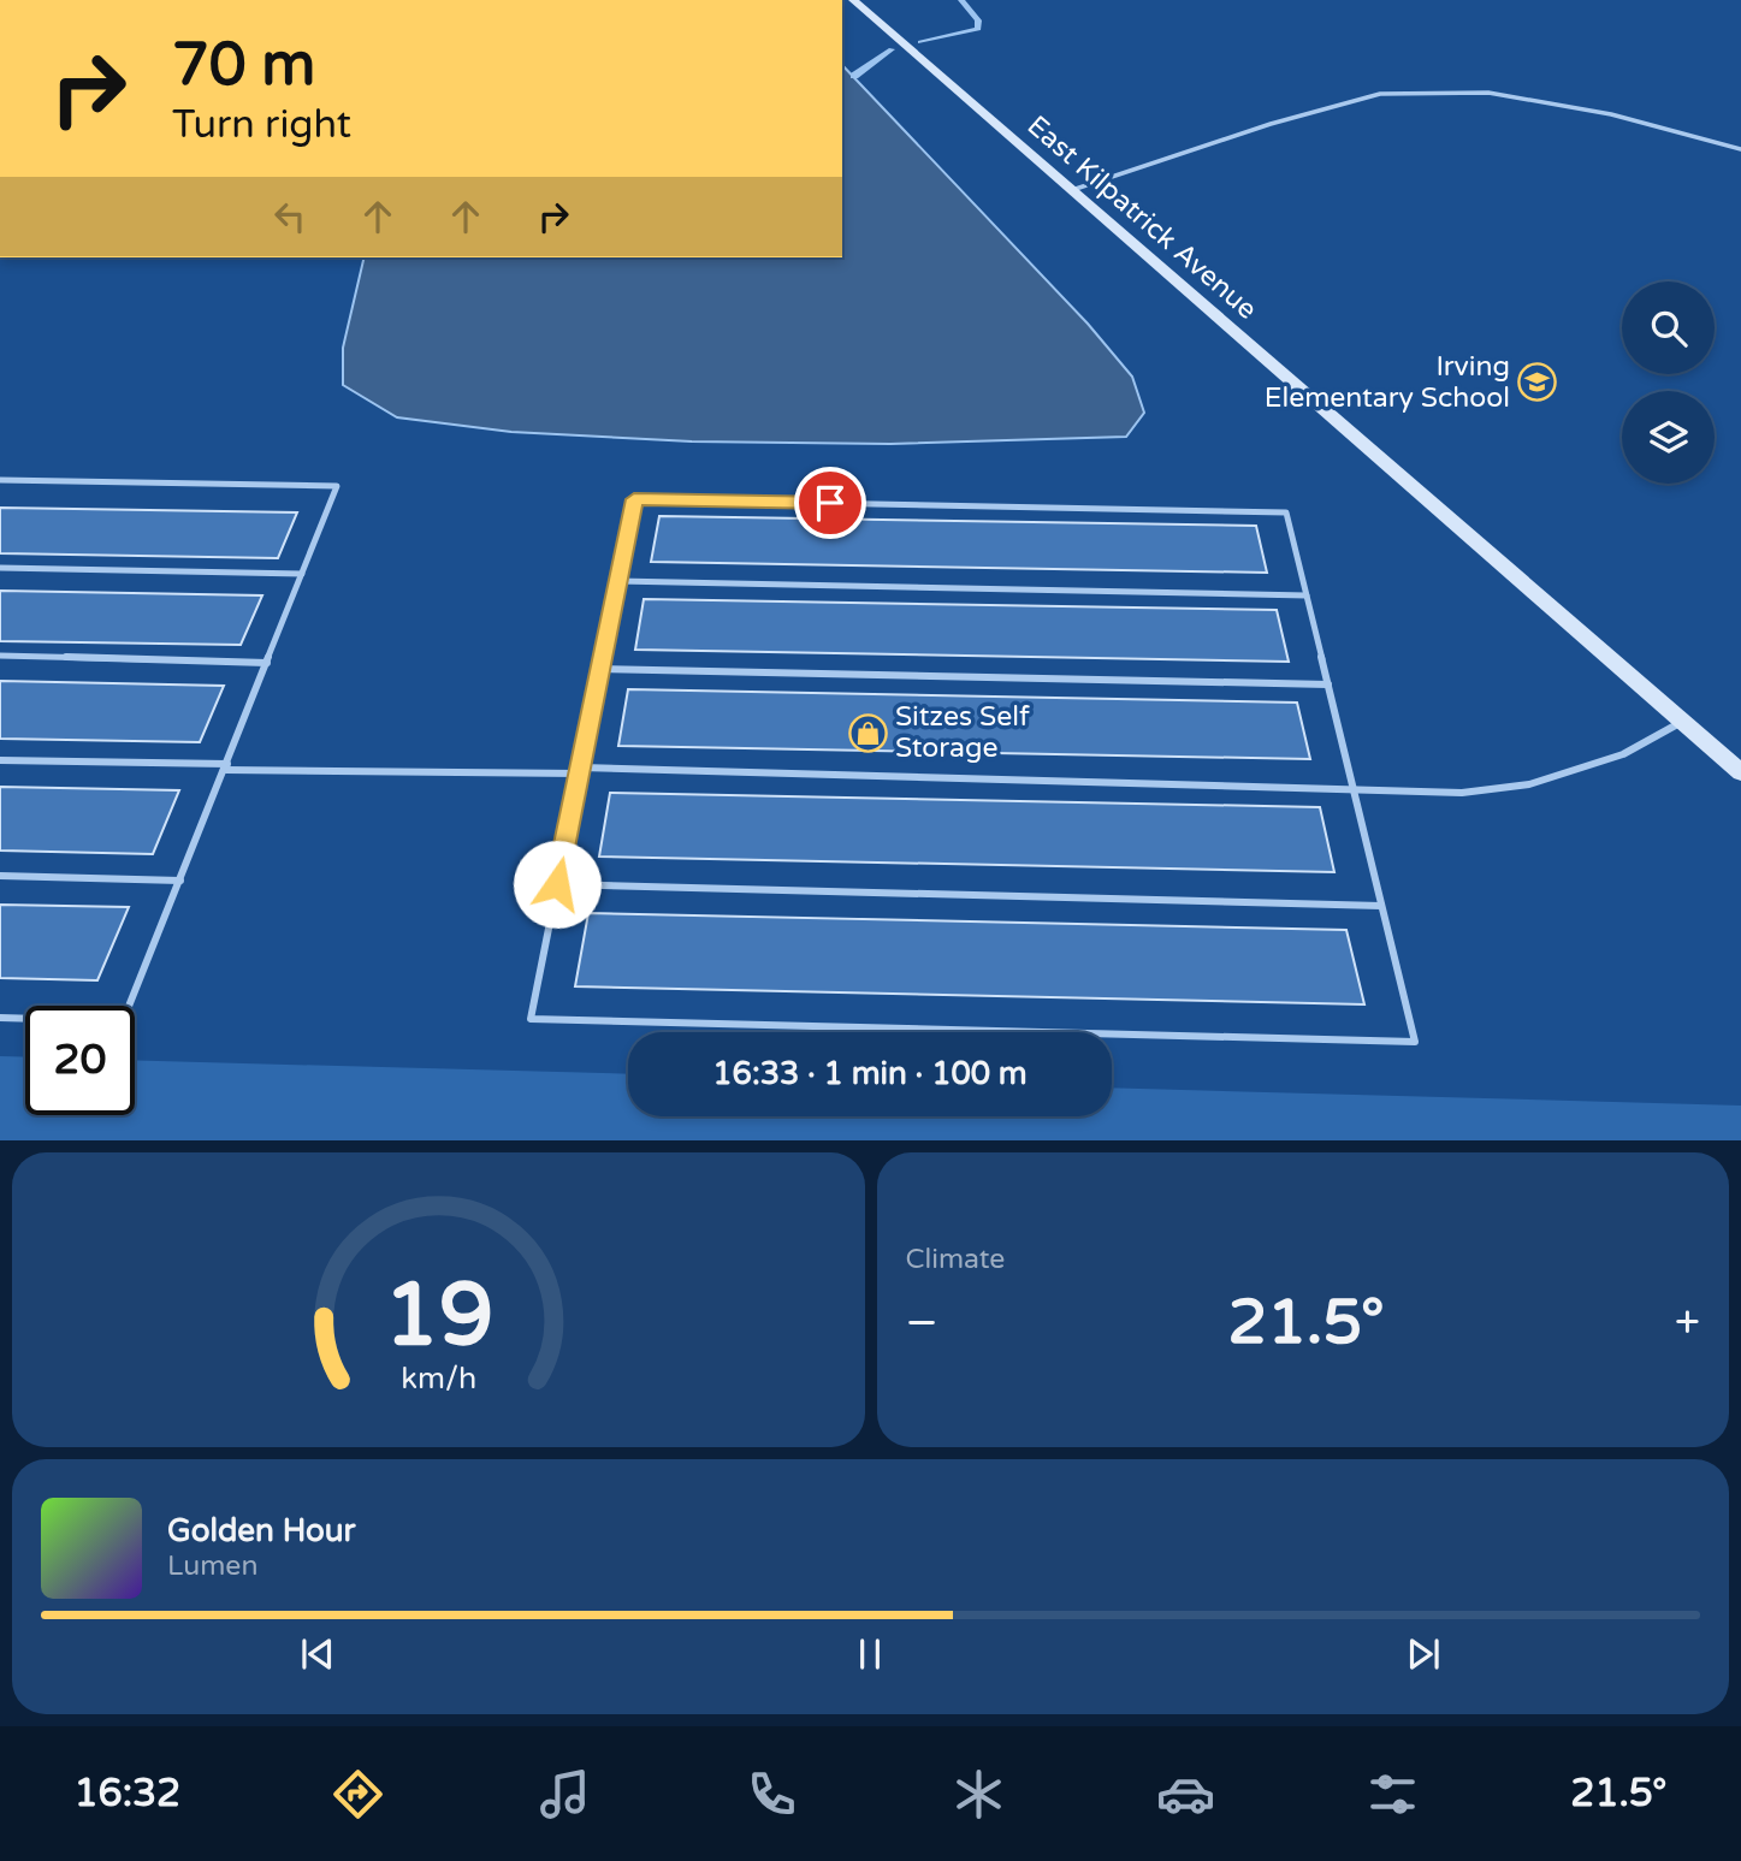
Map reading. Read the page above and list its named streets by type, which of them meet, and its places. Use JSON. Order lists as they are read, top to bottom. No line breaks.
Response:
{"streets":{"street":["East Kilpatrick Avenue"]},"places":{"school or university":["Irving Elementary School"],"shop":["Sitzes Self Storage"]},"page":{"turn":["70 m","Turn right"],"limit":"20","trip":"16:33 · 1 min · 100 m","tile":"Climate","heat":["−","21.5°","+"],"song":["Golden Hour","Lumen"],"tabs":["16:32","21.5°"],"gauge":["19","km/h"]}}
